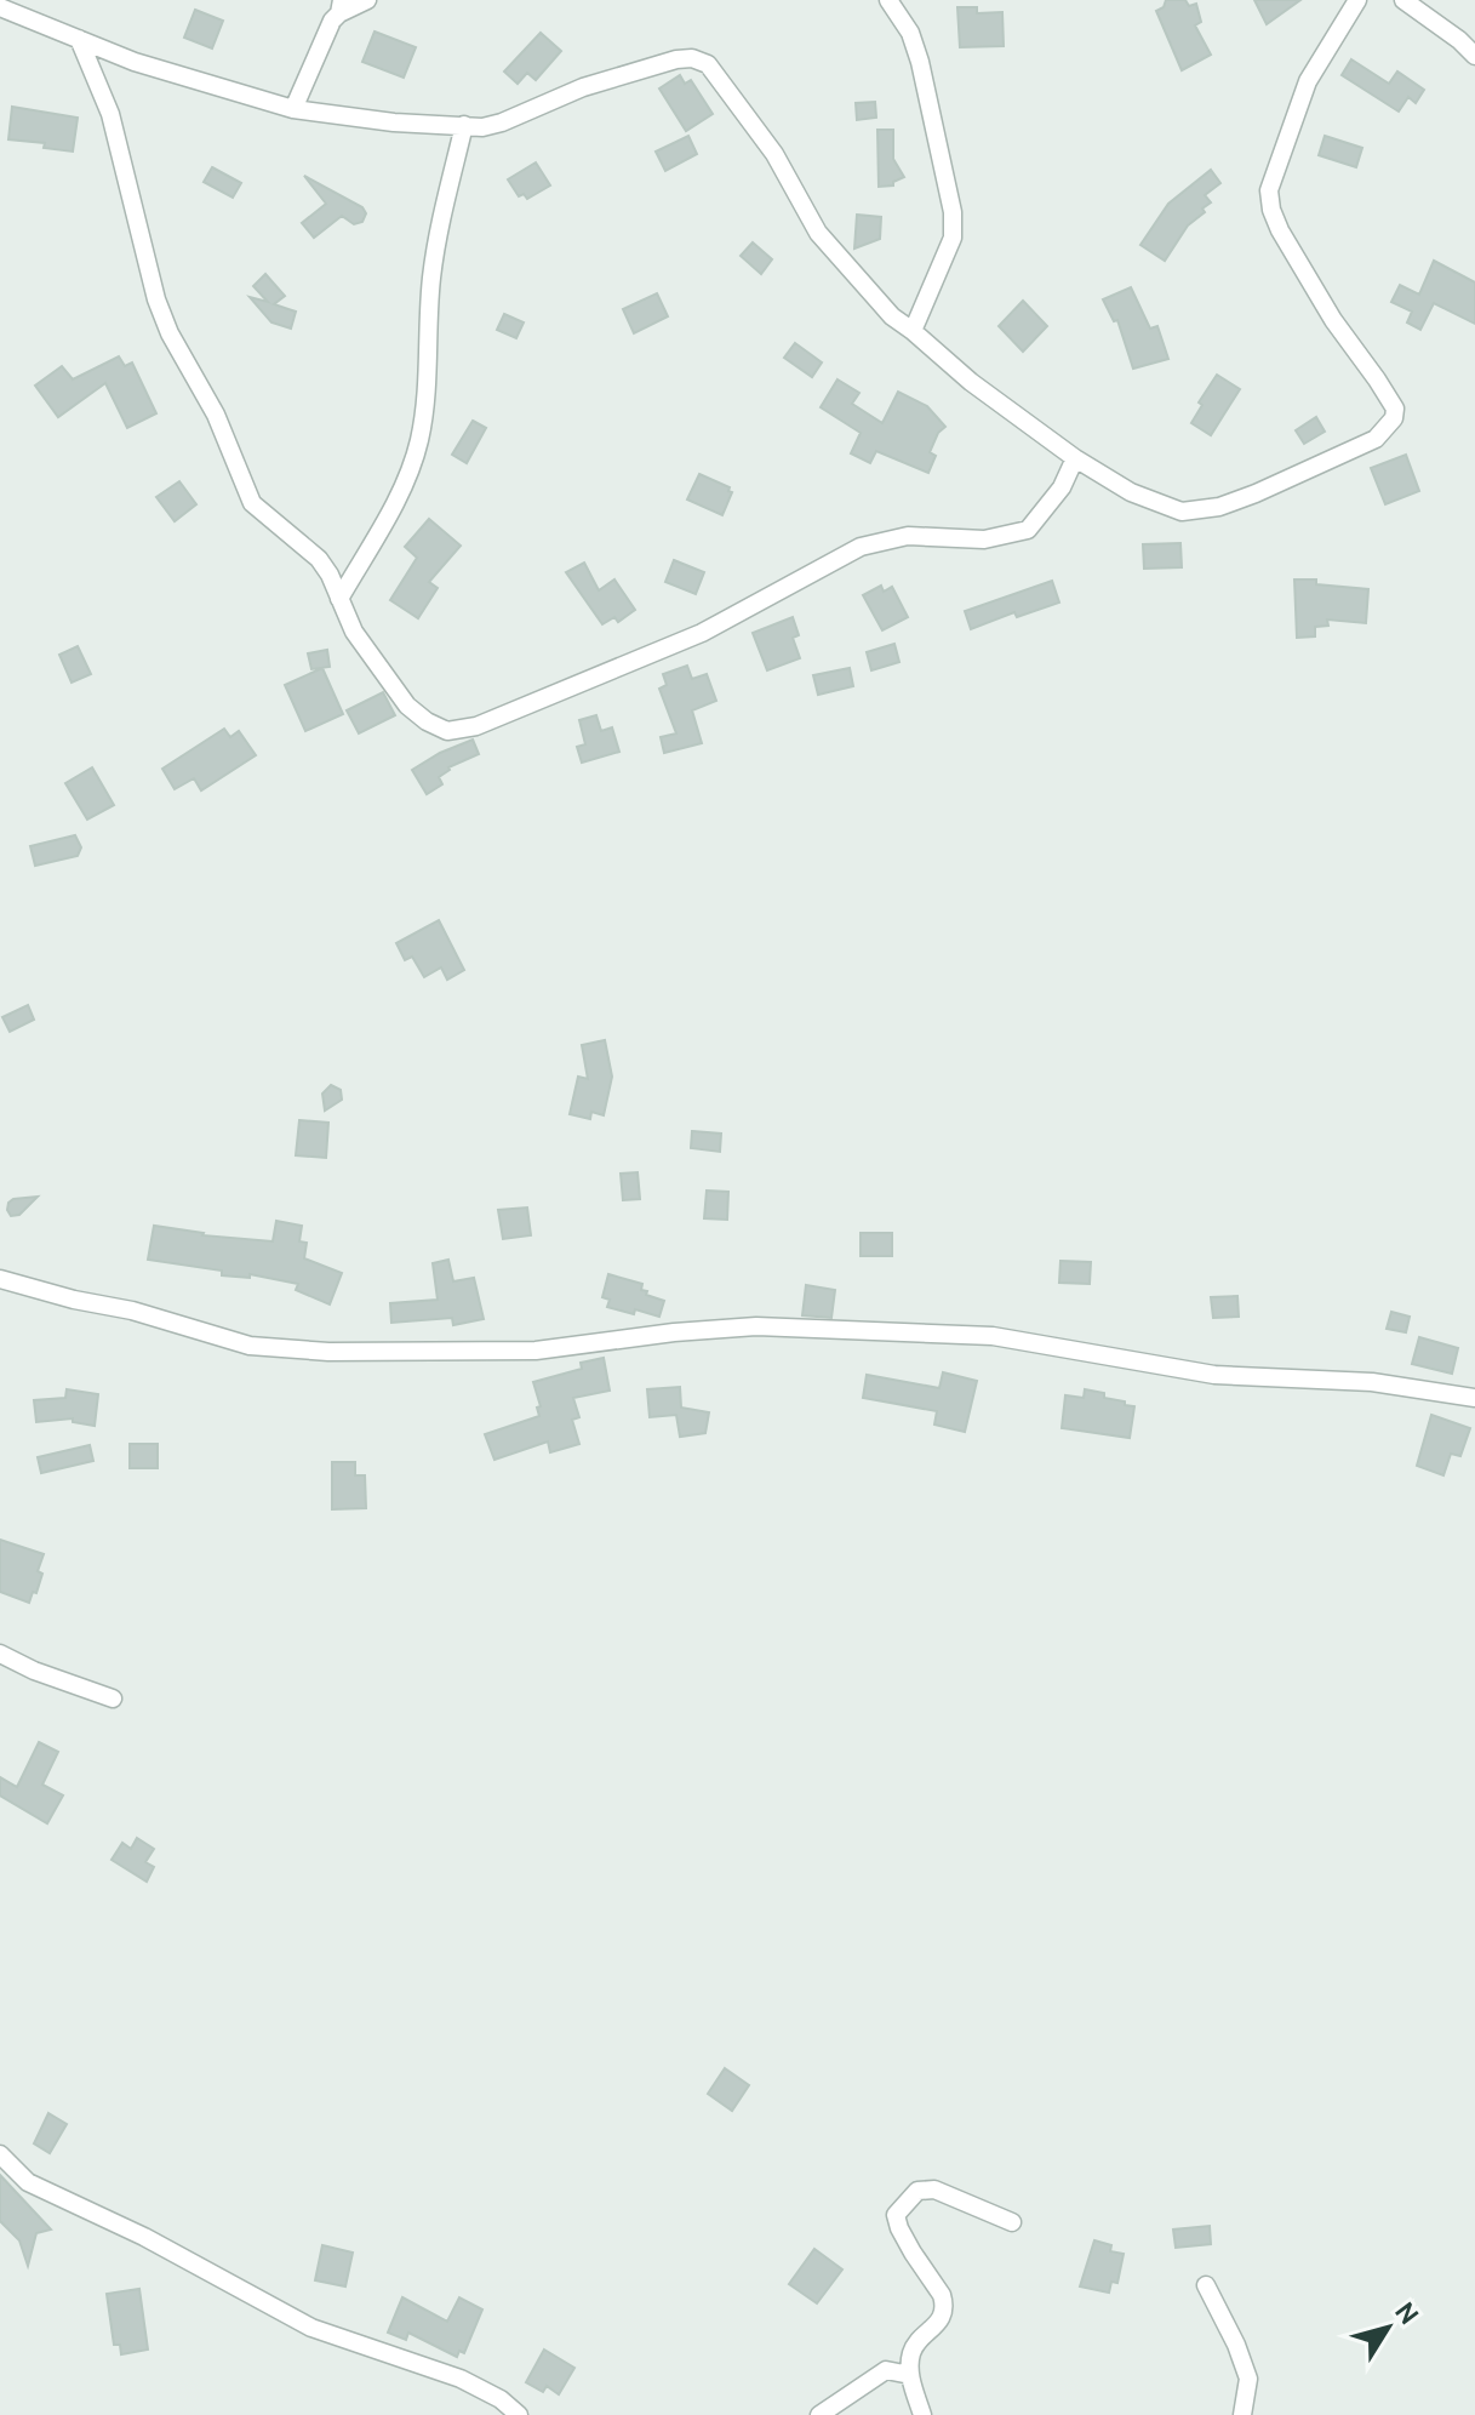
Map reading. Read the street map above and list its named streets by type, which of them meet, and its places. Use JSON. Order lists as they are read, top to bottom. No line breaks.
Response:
{"north":"top right"}
